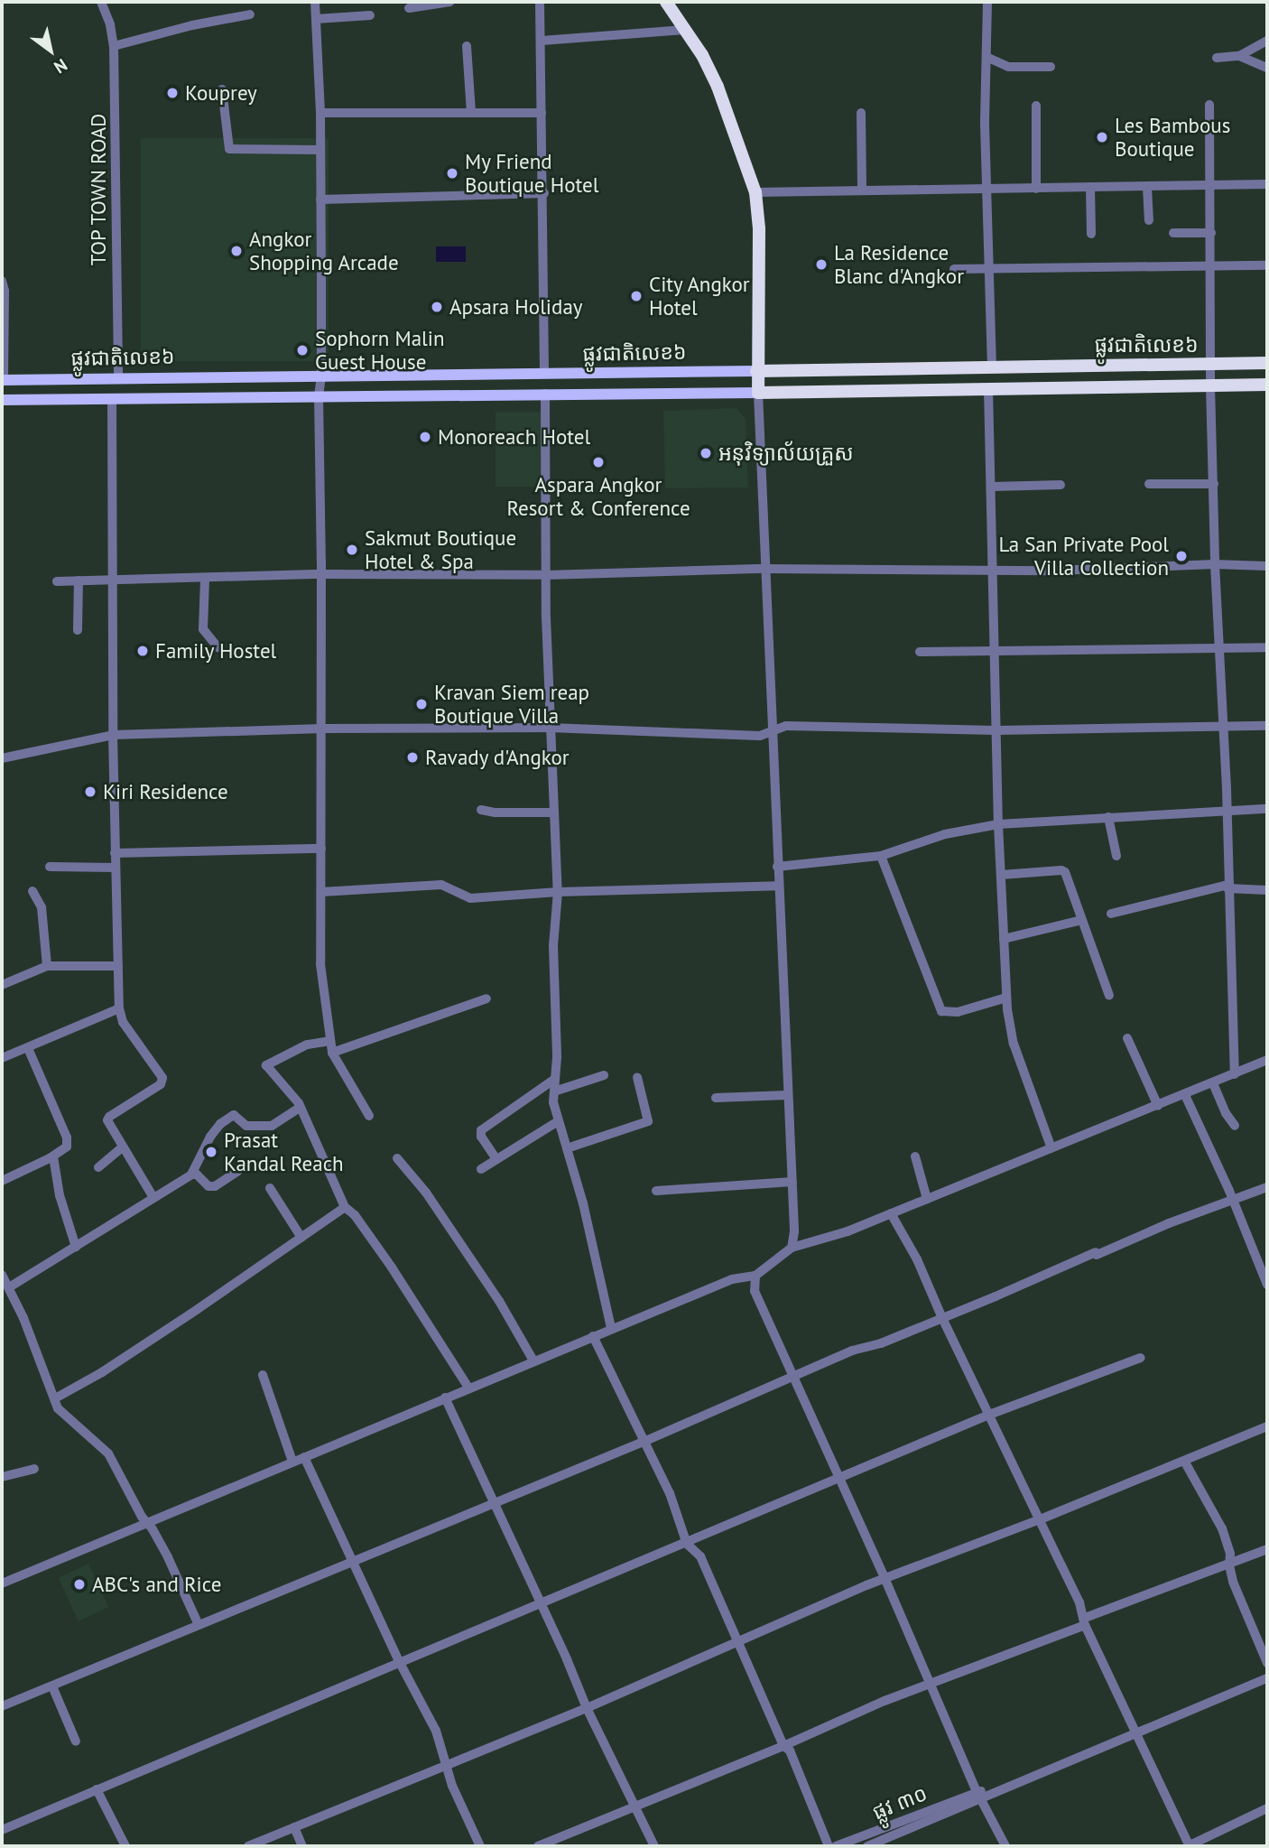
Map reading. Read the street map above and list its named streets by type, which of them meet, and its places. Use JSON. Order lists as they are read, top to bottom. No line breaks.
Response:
{"streets":{"highway":["ផ្លូវជាតិលេខ៦"],"street":["TOP TOWN ROAD","ផ្លូវ ៣០"]},"crossings":[["TOP TOWN ROAD","ផ្លូវជាតិលេខ៦"]],"places":["Kouprey","Les Bambous Boutique","My Friend Boutique Hotel","Angkor Shopping Arcade","La Residence Blanc d'Angkor","City Angkor Hotel","Apsara Holiday","Sophorn Malin Guest House","Monoreach Hotel","អនុវិទ្យាល័យគ្រួស","Aspara Angkor Resort & Conference","Sakmut Boutique Hotel & Spa","La San Private Pool Villa Collection","Family Hostel","Kravan Siem reap Boutique Villa","Ravady d'Angkor","Kiri Residence","Prasat Kandal Reach","ABC's and Rice"],"north":"bottom right"}
